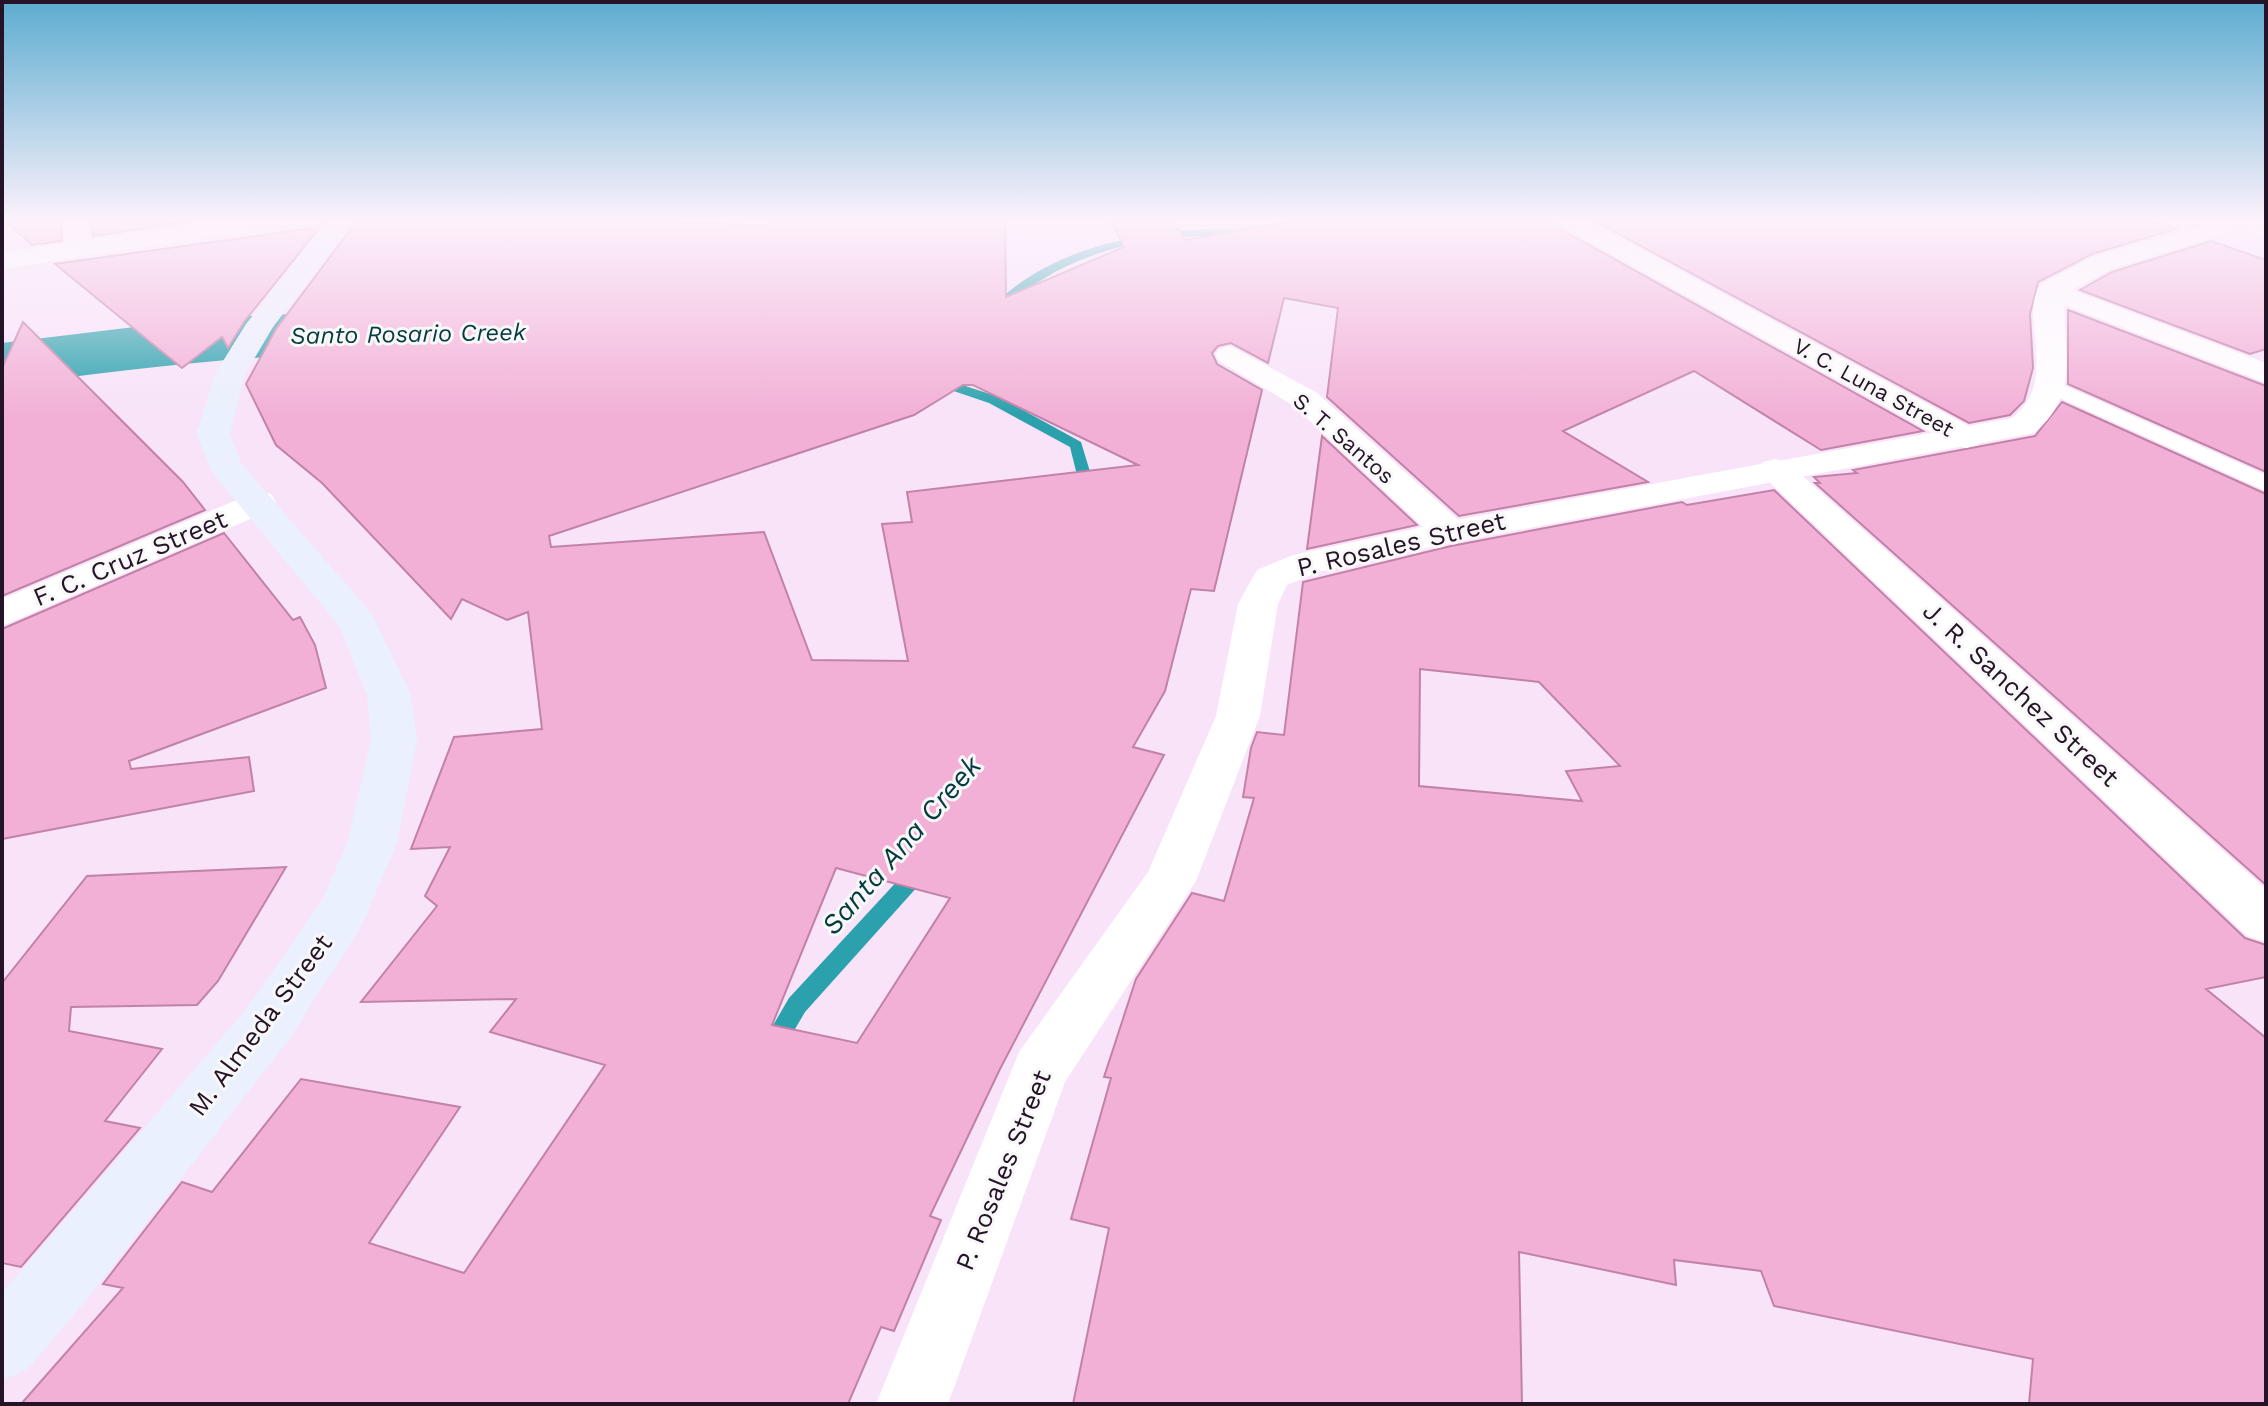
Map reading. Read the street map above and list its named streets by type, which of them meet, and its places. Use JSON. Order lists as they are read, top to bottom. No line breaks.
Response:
{"streets":{"main road":["M. Almeda Street"],"street":["V. C. Luna Street","S. T. Santos","P. Rosales Street","F. C. Cruz Street","J. R. Sanchez Street"]},"crossings":[["V. C. Luna Street","P. Rosales Street"],["S. T. Santos","P. Rosales Street"],["P. Rosales Street","J. R. Sanchez Street"],["F. C. Cruz Street","M. Almeda Street"]],"water":["Santo Rosario Creek","Santa Ana Creek"]}
